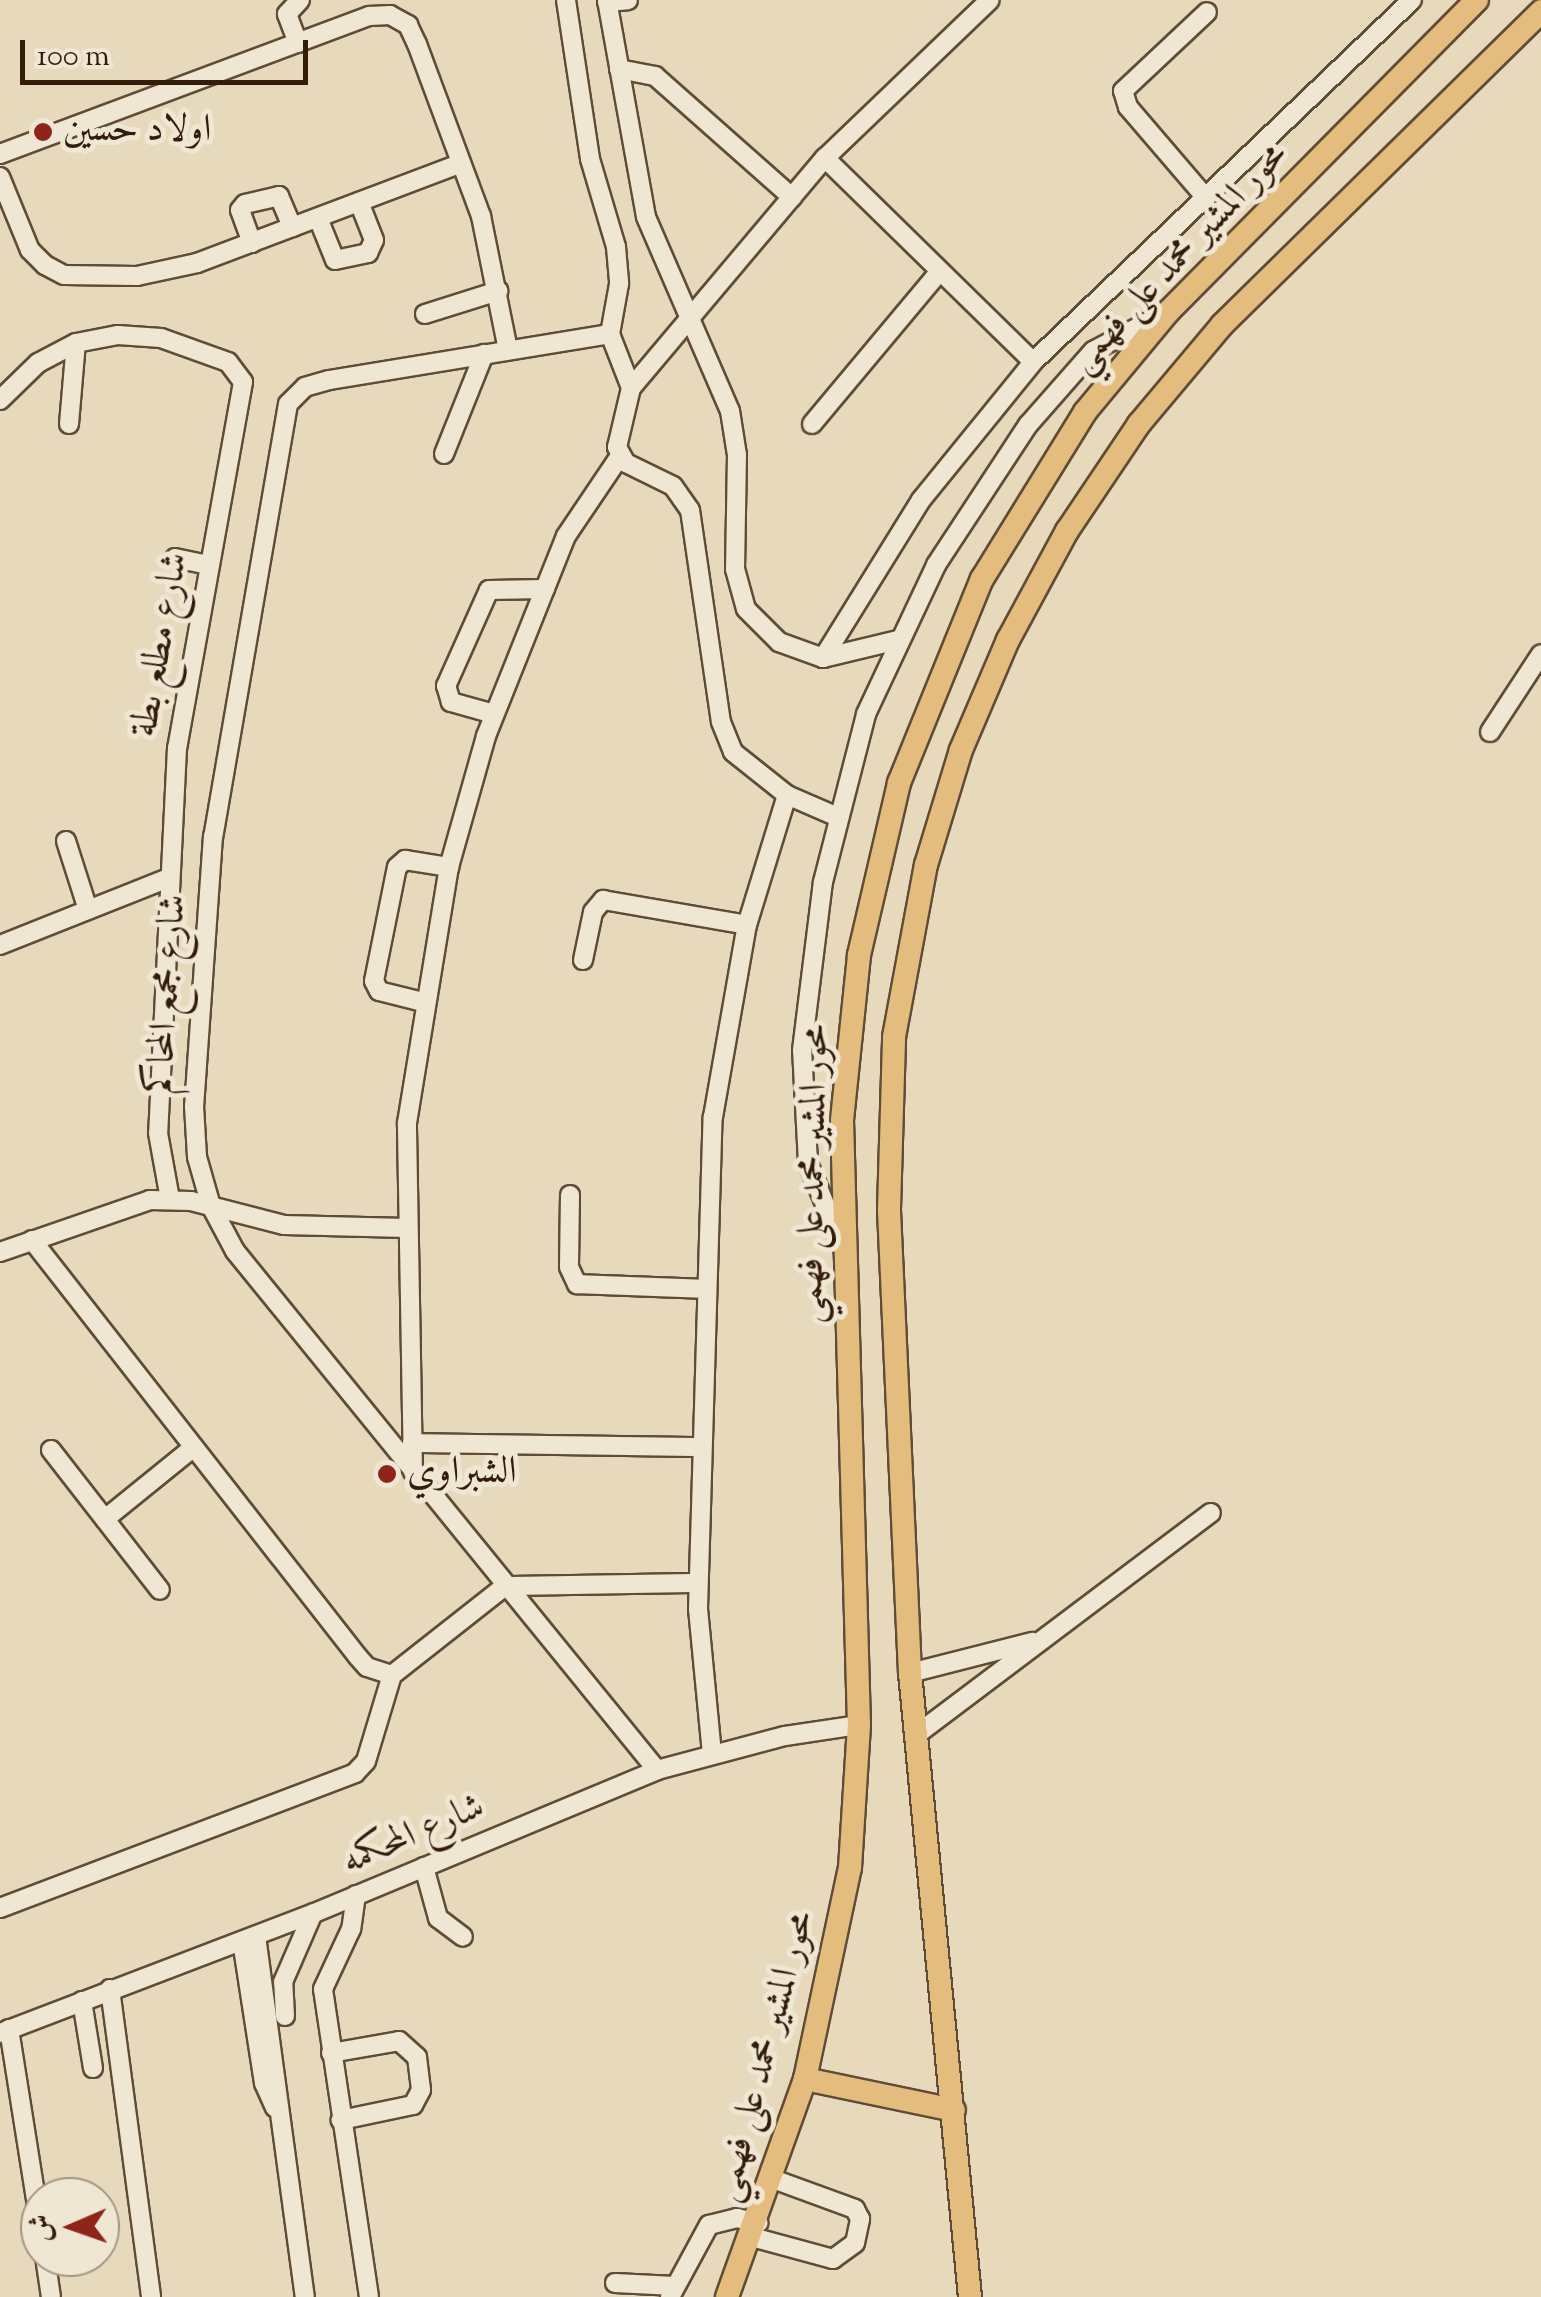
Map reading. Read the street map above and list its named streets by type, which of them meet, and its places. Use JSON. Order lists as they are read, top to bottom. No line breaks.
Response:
{"streets":{"main road":["محور المشير محمد على فهمي"],"street":["شارع مطلع بطة","شارع مجمع المحاكم","شارع المحكمه"]},"crossings":[["محور المشير محمد على فهمي","شارع المحكمه"],["شارع مجمع المحاكم","شارع المحكمه"]],"places":["اولاد حسين","الشبراوي"],"scale_bar":"100 m","north":"left"}
